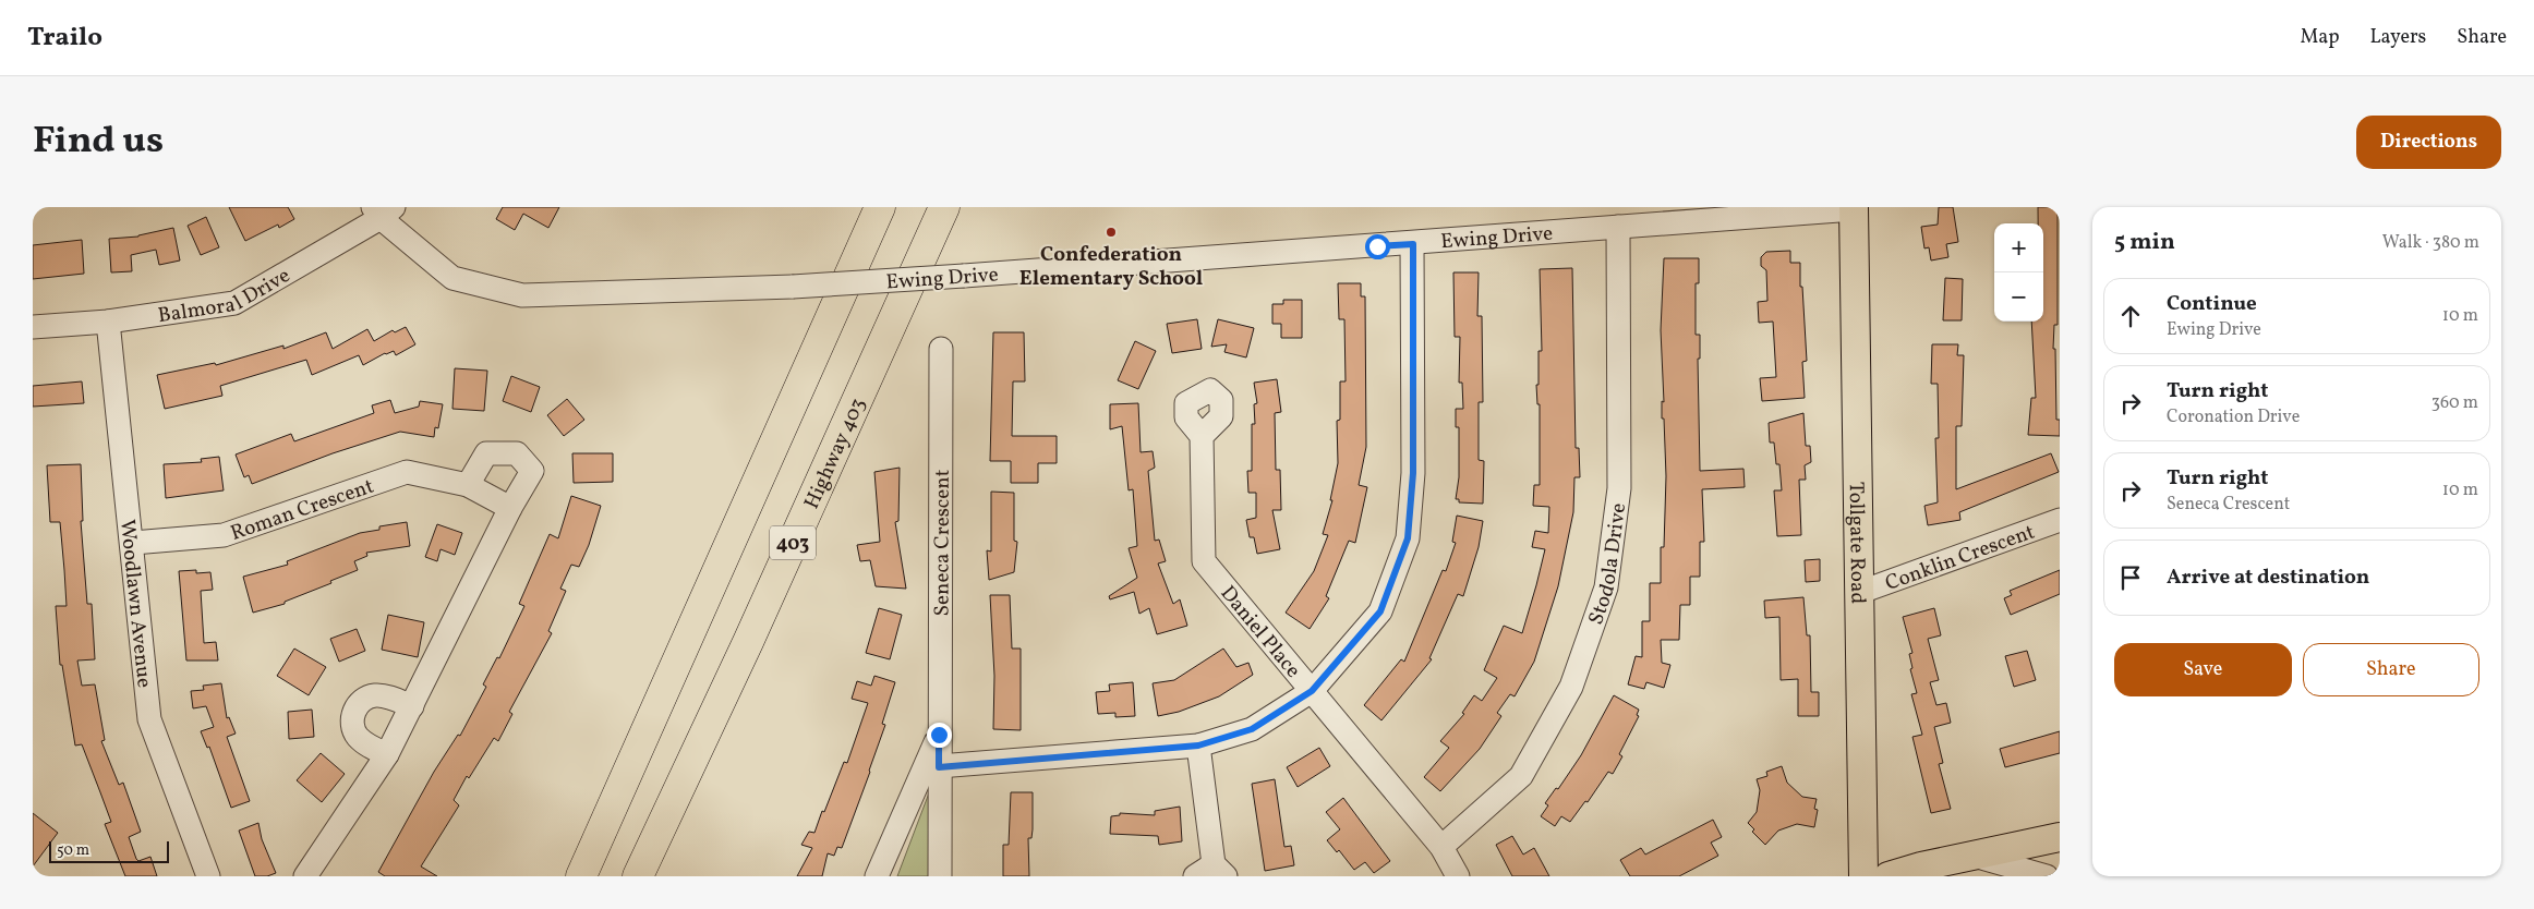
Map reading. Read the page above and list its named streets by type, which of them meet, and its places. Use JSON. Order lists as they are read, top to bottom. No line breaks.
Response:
{"streets":{"highway":["Highway 403","403"],"main road":["Tollgate Road"],"street":["Ewing Drive","Balmoral Drive","Roman Crescent","Seneca Crescent","Conklin Crescent","Stodola Drive","Woodlawn Avenue","Daniel Place"]},"crossings":[["Ewing Drive","Balmoral Drive"],["Ewing Drive","Tollgate Road"],["Ewing Drive","Stodola Drive"],["Balmoral Drive","Woodlawn Avenue"],["Roman Crescent","Woodlawn Avenue"],["Tollgate Road","Conklin Crescent"],["Stodola Drive","Daniel Place"]],"places":["Confederation Elementary School"],"scale_bar":"50 m","page":{"header":"Trailo","nav":["Map","Layers","Share"],"title":"Find us","buttons":["Directions",["Save","Share"]],"heading":["5 min","Walk · 380 m"],"map_buttons":["+","−"],"list":[["Continue","Ewing Drive","10 m"],["Turn right","Coronation Drive","360 m"],["Turn right","Seneca Crescent","10 m"],"Arrive at destination"],"scale":"50 m"}}
